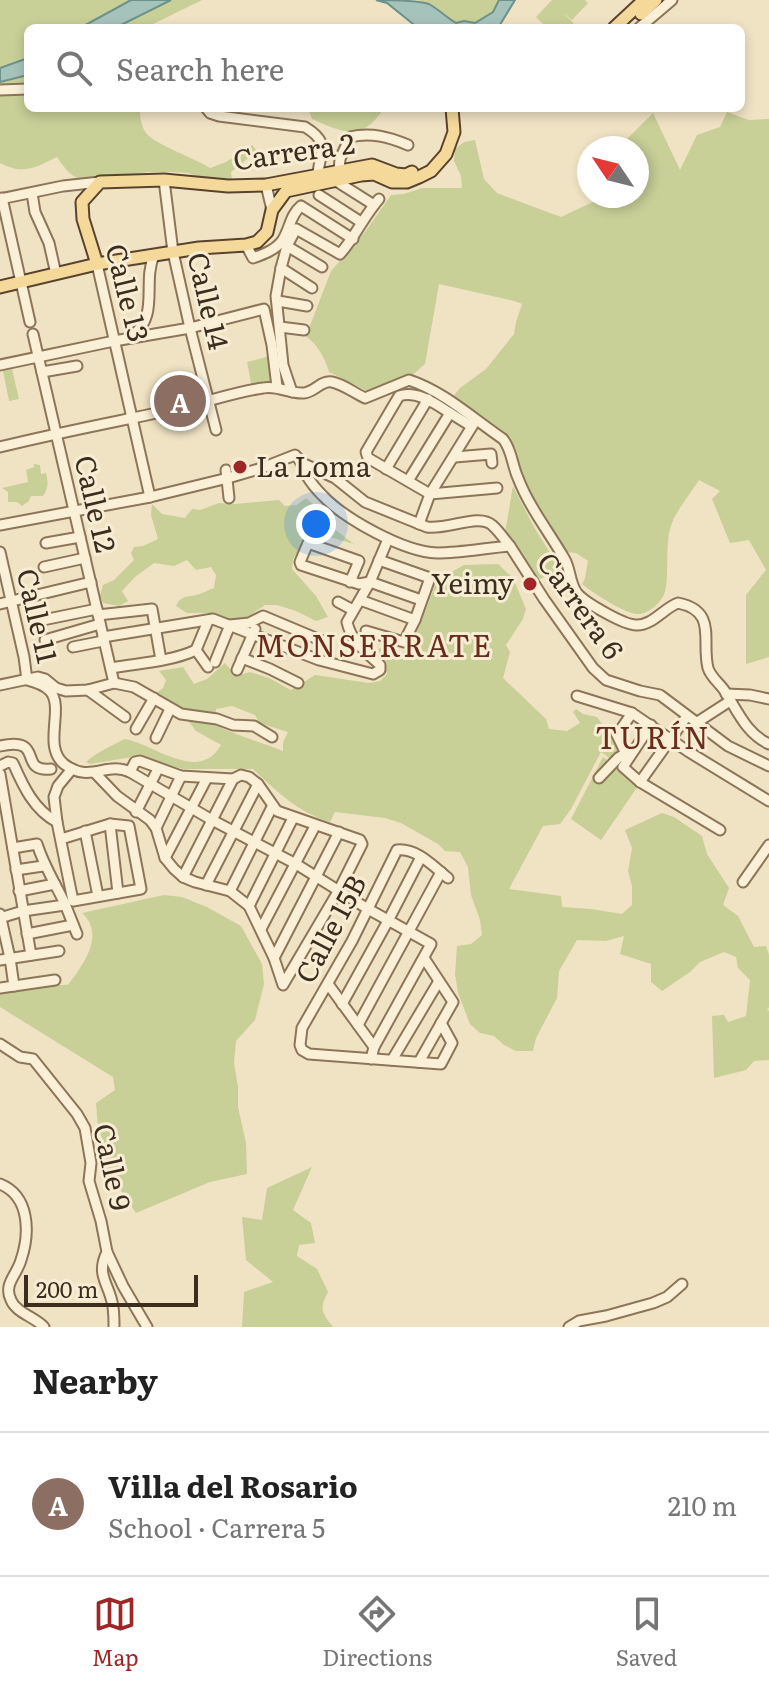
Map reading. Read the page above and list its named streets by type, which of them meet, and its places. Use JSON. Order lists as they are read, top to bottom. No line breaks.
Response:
{"streets":{"main road":["Carrera 2","Calle 13"],"street":["Calle 14","Calle 12","Carrera 6","Calle 11","Calle 15B","Calle 9"]},"crossings":[["Carrera 2","Calle 14"]],"districts":["MONSERRATE","TURÍN"],"places":["La Loma","Yeimy"],"scale_bar":"200 m","north":"top left","page":{"search":"Search here","pins":"A","scale":"200 m","heading":"Nearby","list":[{"mark":"A","name":"Villa del Rosario","note":"School · Carrera 5","value":"210 m"}],"nav":["Map","Directions","Saved"]}}
